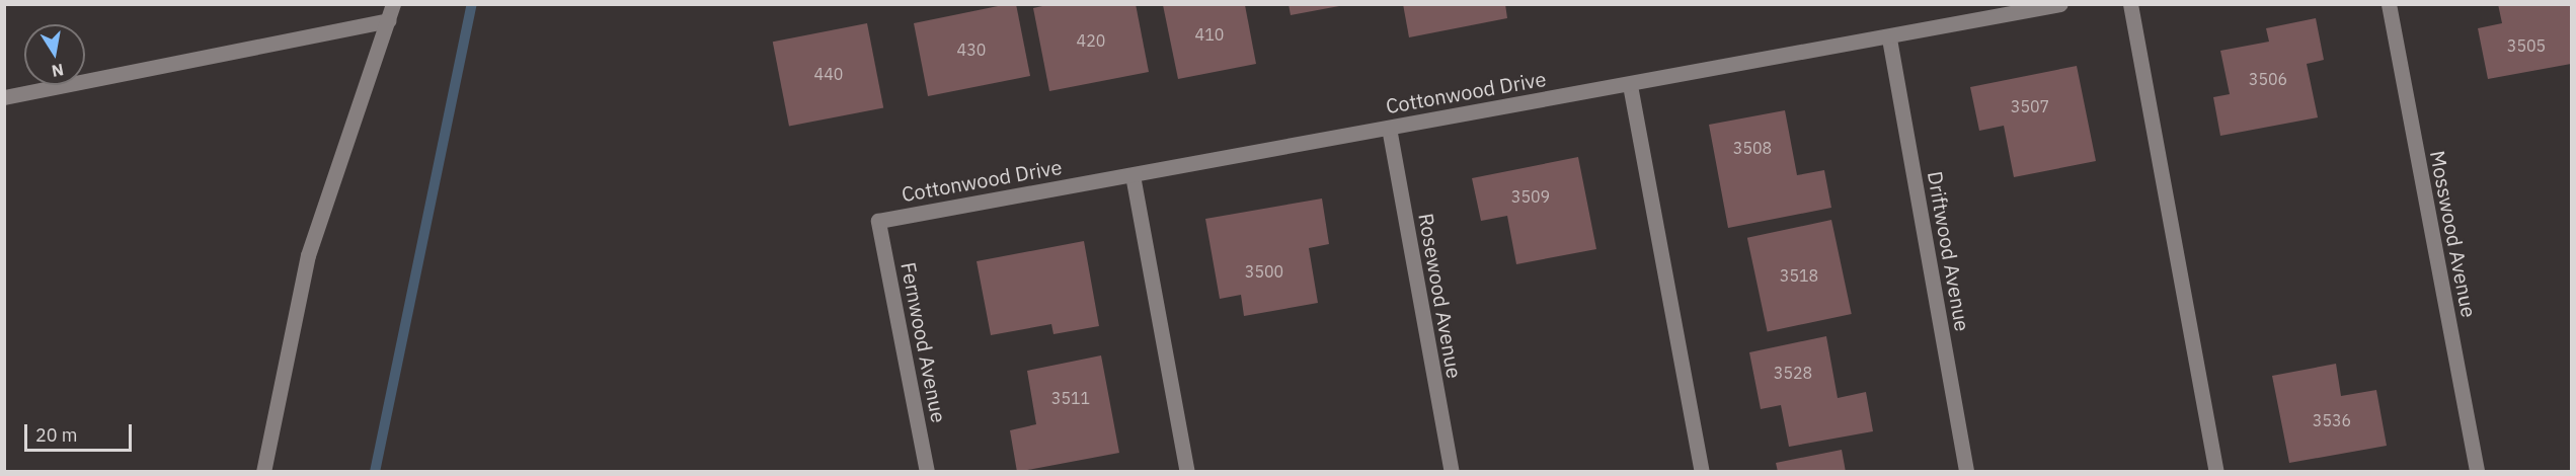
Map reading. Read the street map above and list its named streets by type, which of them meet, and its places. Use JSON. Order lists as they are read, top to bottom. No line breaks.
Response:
{"streets":{"street":["Cottonwood Drive","Mosswood Avenue","Driftwood Avenue","Rosewood Avenue","Fernwood Avenue"]},"crossings":[["Cottonwood Drive","Driftwood Avenue"],["Cottonwood Drive","Rosewood Avenue"],["Cottonwood Drive","Fernwood Avenue"]],"house_numbers":["410","420","3505","430","440","3506","3507","3508","3509","3500","3518","3528","3511","3536"],"scale_bar":"20 m","north":"bottom"}
